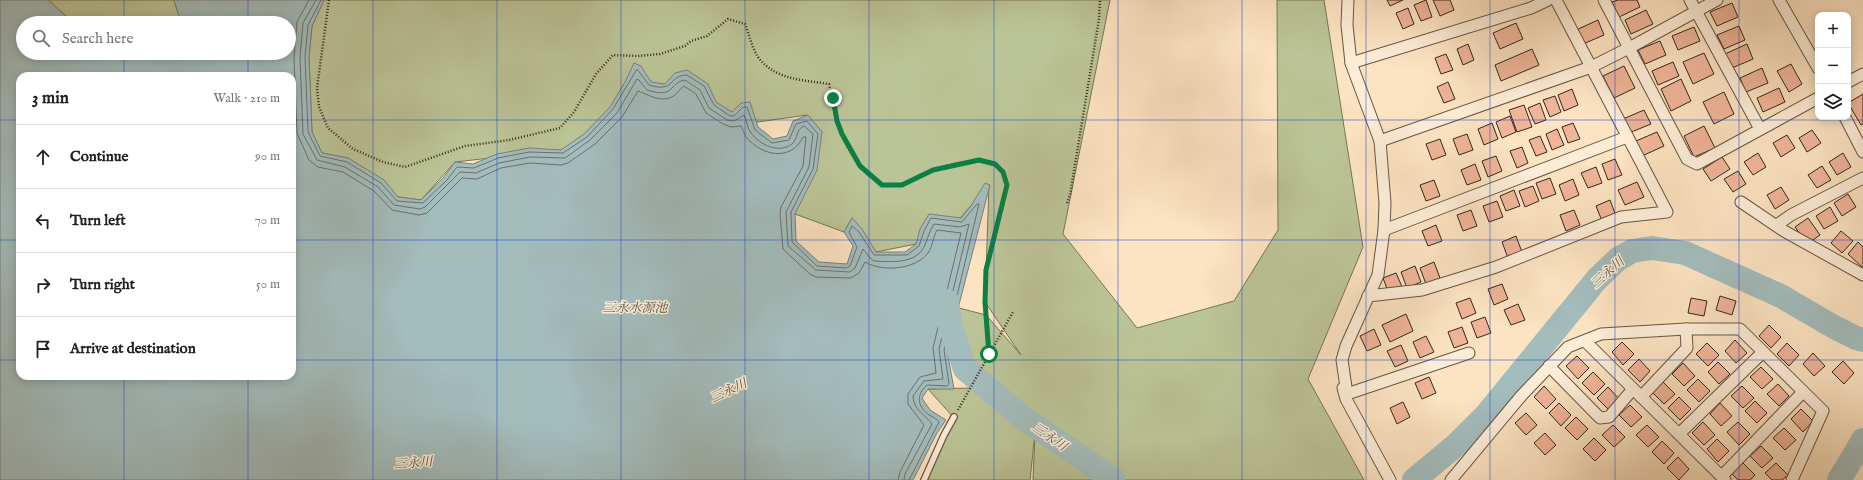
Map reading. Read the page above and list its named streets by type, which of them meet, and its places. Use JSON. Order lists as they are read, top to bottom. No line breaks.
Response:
{"water":["三永川","三永水源池"],"page":{"map_buttons":["+","−"],"search":"Search here","heading":["3 min","Walk · 210 m"],"list":[["Continue","90 m"],["Turn left","70 m"],["Turn right","50 m"],"Arrive at destination"]}}
